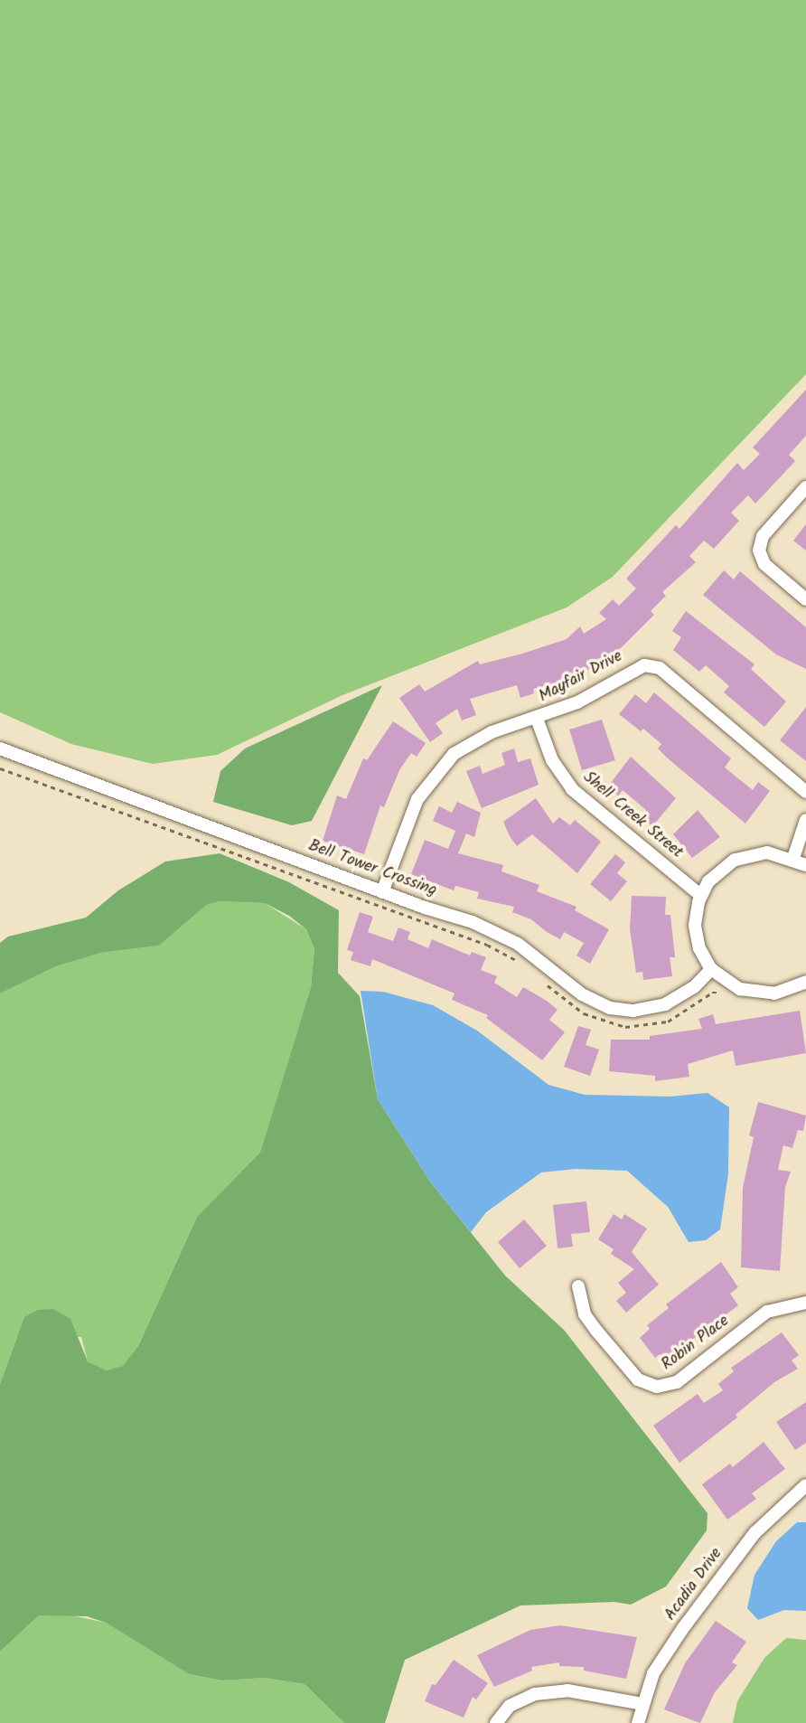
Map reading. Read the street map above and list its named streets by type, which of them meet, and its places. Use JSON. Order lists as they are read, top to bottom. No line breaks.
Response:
{"streets":{"street":["Mayfair Drive","Shell Creek Street","Bell Tower Crossing","Robin Place","Acadia Drive"]},"crossings":[["Mayfair Drive","Shell Creek Street"],["Mayfair Drive","Bell Tower Crossing"]]}
